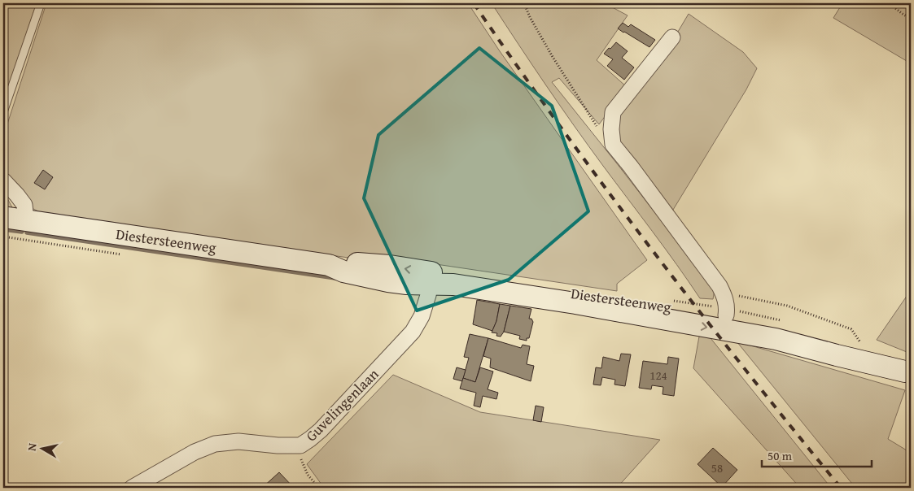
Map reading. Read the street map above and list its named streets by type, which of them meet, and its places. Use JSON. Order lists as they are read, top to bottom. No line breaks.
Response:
{"streets":{"main road":["Diestersteenweg"],"street":["Guvelingenlaan"]},"crossings":[["Diestersteenweg","Guvelingenlaan"]],"house_numbers":["124","58"],"scale_bar":"50 m","north":"left"}
